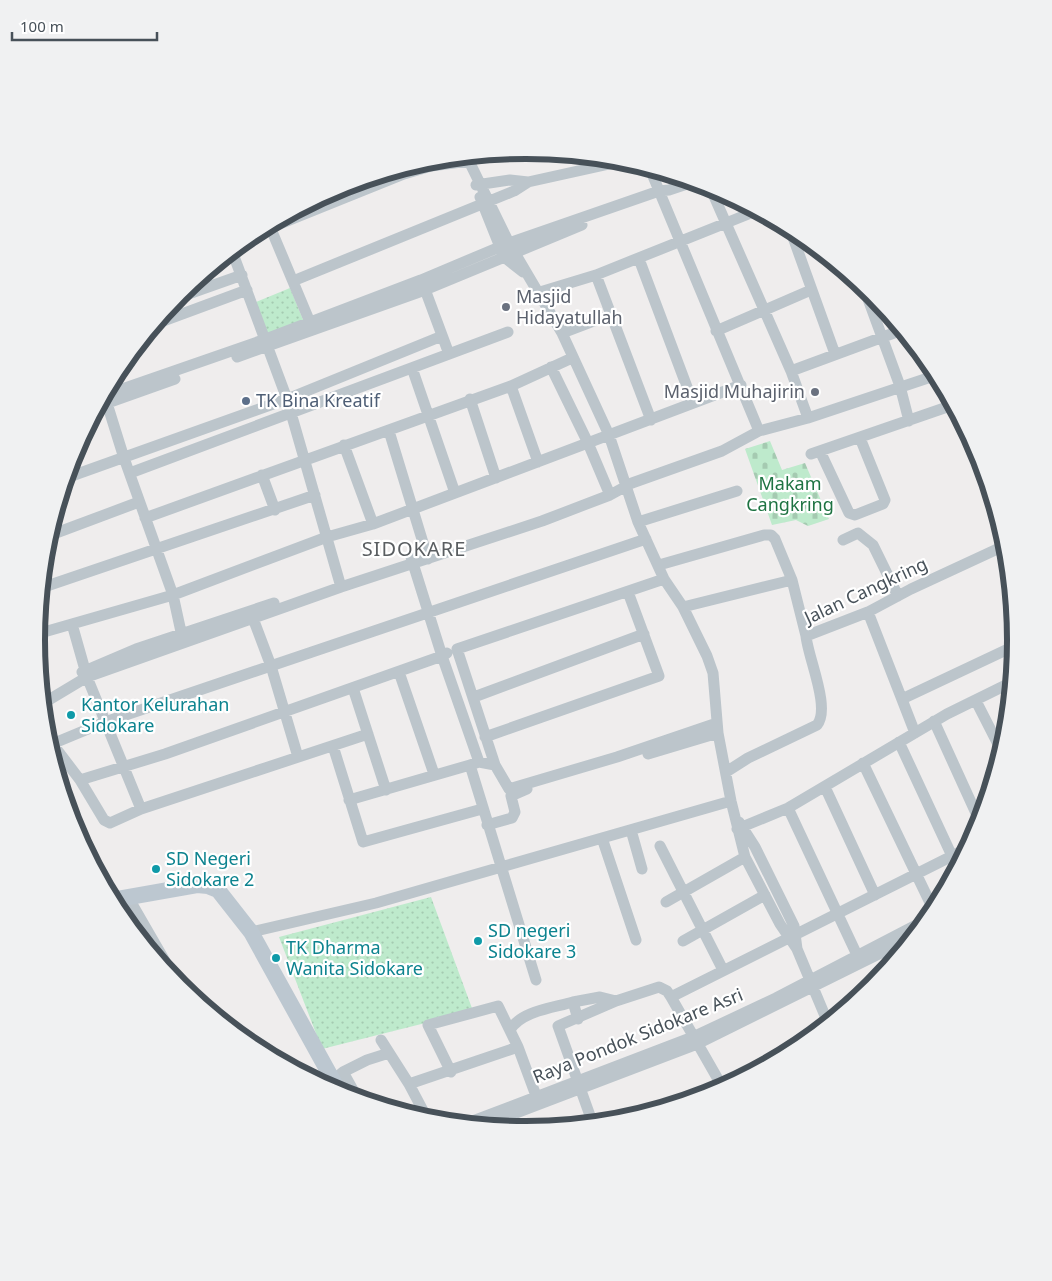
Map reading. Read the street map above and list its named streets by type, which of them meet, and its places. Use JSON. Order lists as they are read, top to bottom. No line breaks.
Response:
{"streets":{"street":["Jalan Cangkring","Raya Pondok Sidokare Asri"]},"districts":["SIDOKARE"],"parks":["Makam Cangkring"],"places":["Masjid Hidayatullah","Masjid Muhajirin","TK Bina Kreatif","Kantor Kelurahan Sidokare","SD Negeri Sidokare 2","SD negeri Sidokare 3","TK Dharma Wanita Sidokare"],"scale_bar":"100 m"}
